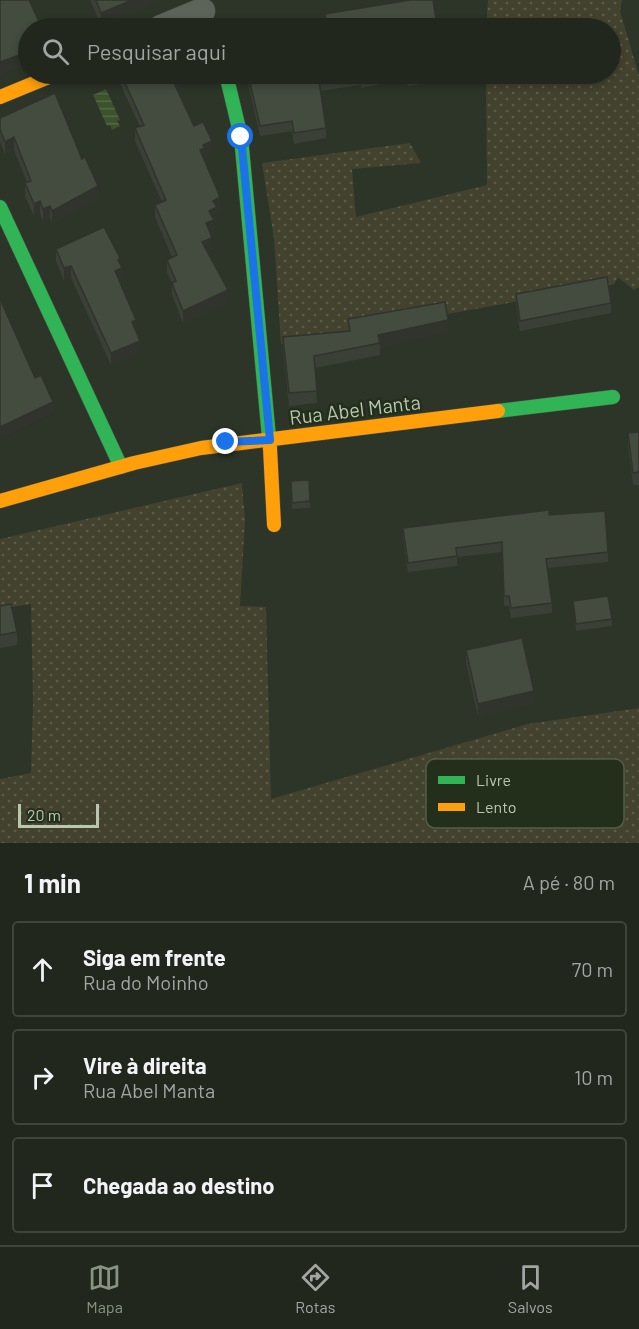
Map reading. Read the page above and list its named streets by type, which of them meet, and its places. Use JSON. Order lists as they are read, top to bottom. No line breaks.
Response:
{"streets":{"street":["Rua Abel Manta"]},"legend":["Livre","Lento"],"scale_bar":"20 m","page":{"search":"Pesquisar aqui","scale":"20 m","heading":["1 min","A pé · 80 m"],"list":[["Siga em frente","Rua do Moinho","70 m"],["Vire à direita","Rua Abel Manta","10 m"],"Chegada ao destino"],"nav":["Mapa","Rotas","Salvos"]}}
